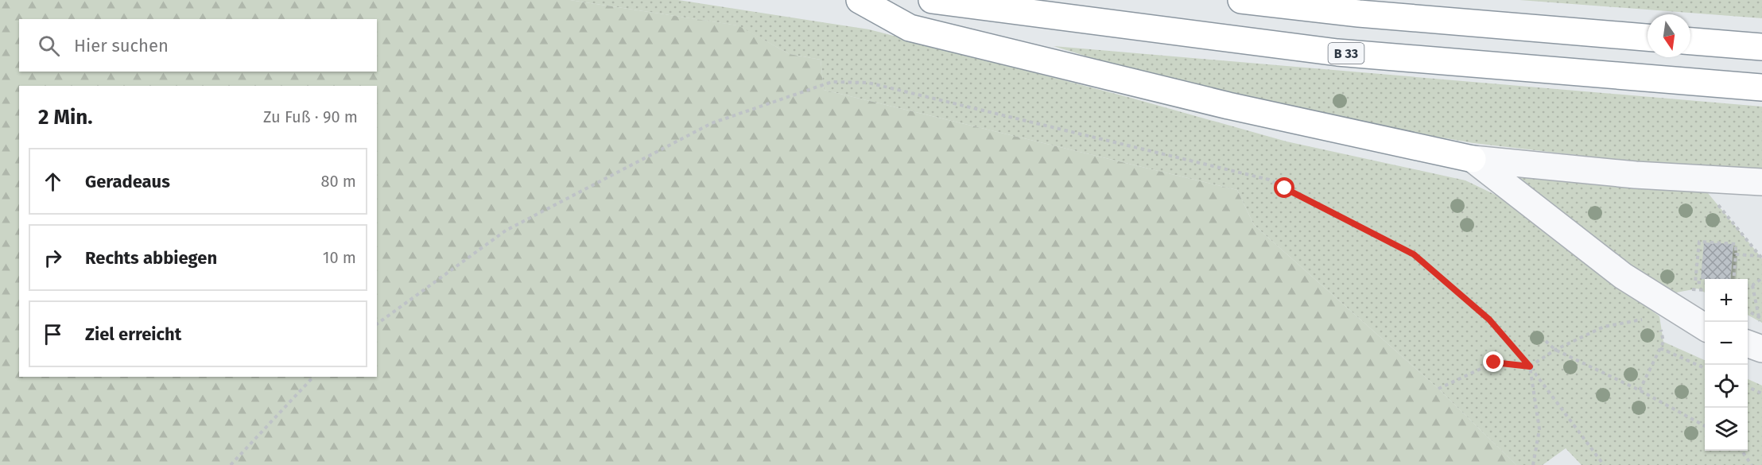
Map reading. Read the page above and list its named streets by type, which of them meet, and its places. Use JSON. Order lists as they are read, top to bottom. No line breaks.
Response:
{"streets":{"highway":["B 33"]},"north":"bottom","page":{"search":"Hier suchen","heading":["2 Min.","Zu Fuß · 90 m"],"list":[["Geradeaus","80 m"],["Rechts abbiegen","10 m"],"Ziel erreicht"],"map_buttons":["+","−"]}}
